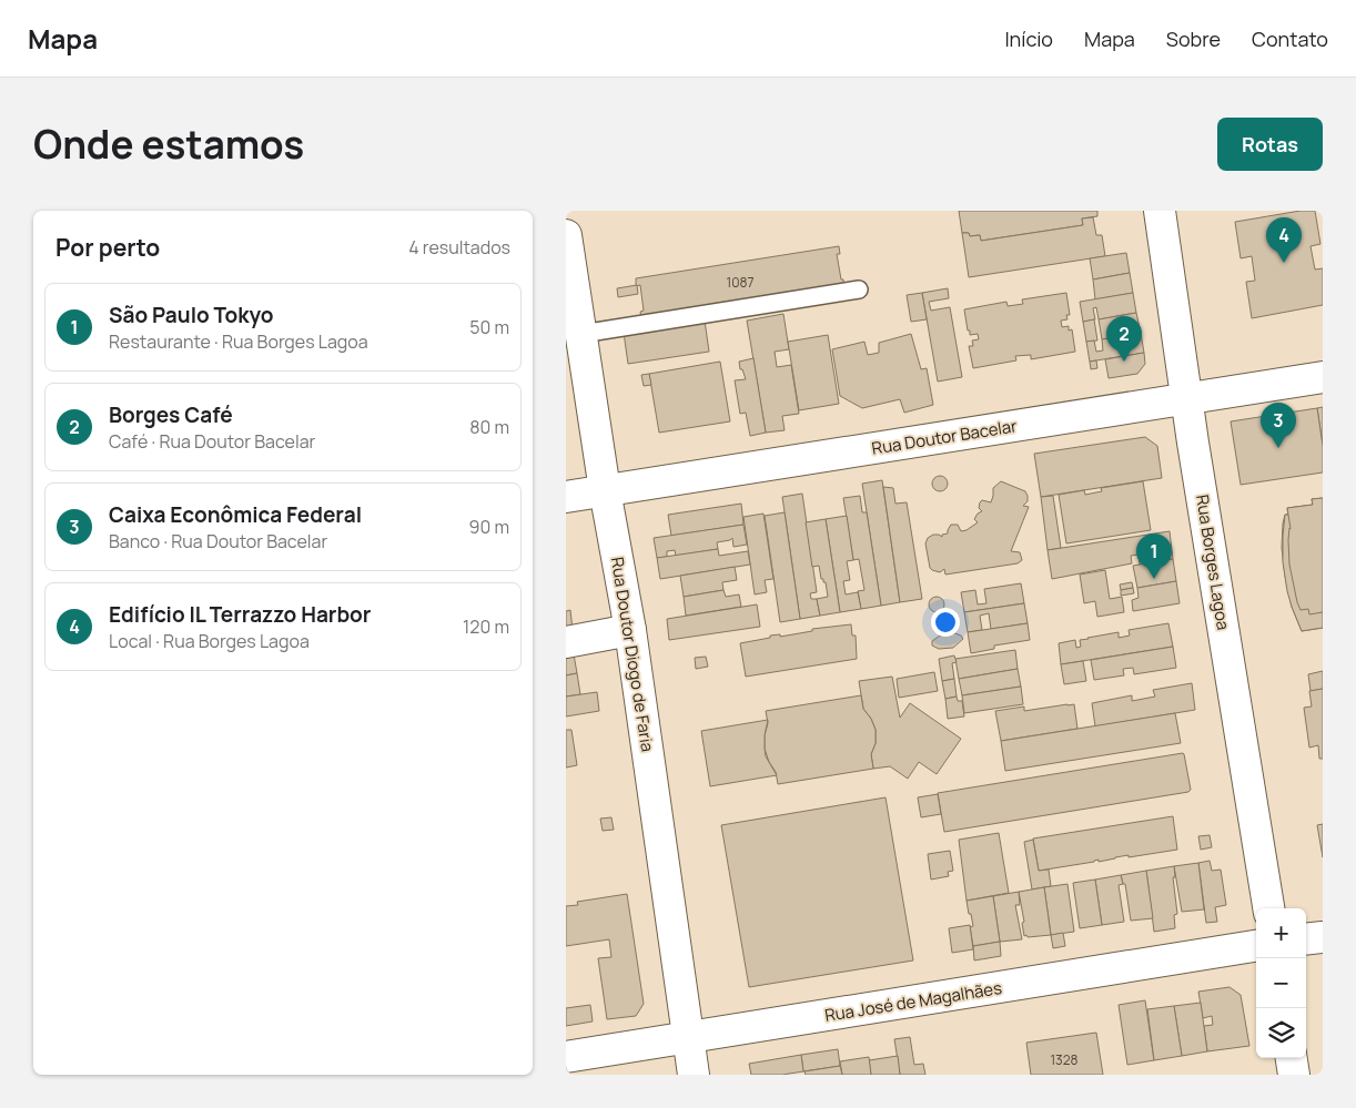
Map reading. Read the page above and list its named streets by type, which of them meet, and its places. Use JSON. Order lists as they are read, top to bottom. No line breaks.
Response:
{"streets":{"street":["Rua Doutor Bacelar","Rua Borges Lagoa","Rua Doutor Diogo de Faria","Rua José de Magalhães"]},"crossings":[["Rua Doutor Bacelar","Rua Borges Lagoa"],["Rua Doutor Bacelar","Rua Doutor Diogo de Faria"],["Rua Doutor Diogo de Faria","Rua José de Magalhães"]],"house_numbers":["1087","1328"],"page":{"header":"Mapa","nav":["Início","Mapa","Sobre","Contato"],"title":"Onde estamos","buttons":"Rotas","heading":["Por perto","4 resultados"],"pins":["4","2","3","1"],"list":[{"mark":"1","name":"São Paulo Tokyo","note":"Restaurante · Rua Borges Lagoa","value":"50 m"},{"mark":"2","name":"Borges Café","note":"Café · Rua Doutor Bacelar","value":"80 m"},{"mark":"3","name":"Caixa Econômica Federal","note":"Banco · Rua Doutor Bacelar","value":"90 m"},{"mark":"4","name":"Edifício IL Terrazzo Harbor","note":"Local · Rua Borges Lagoa","value":"120 m"}],"map_buttons":["+","−"]}}
